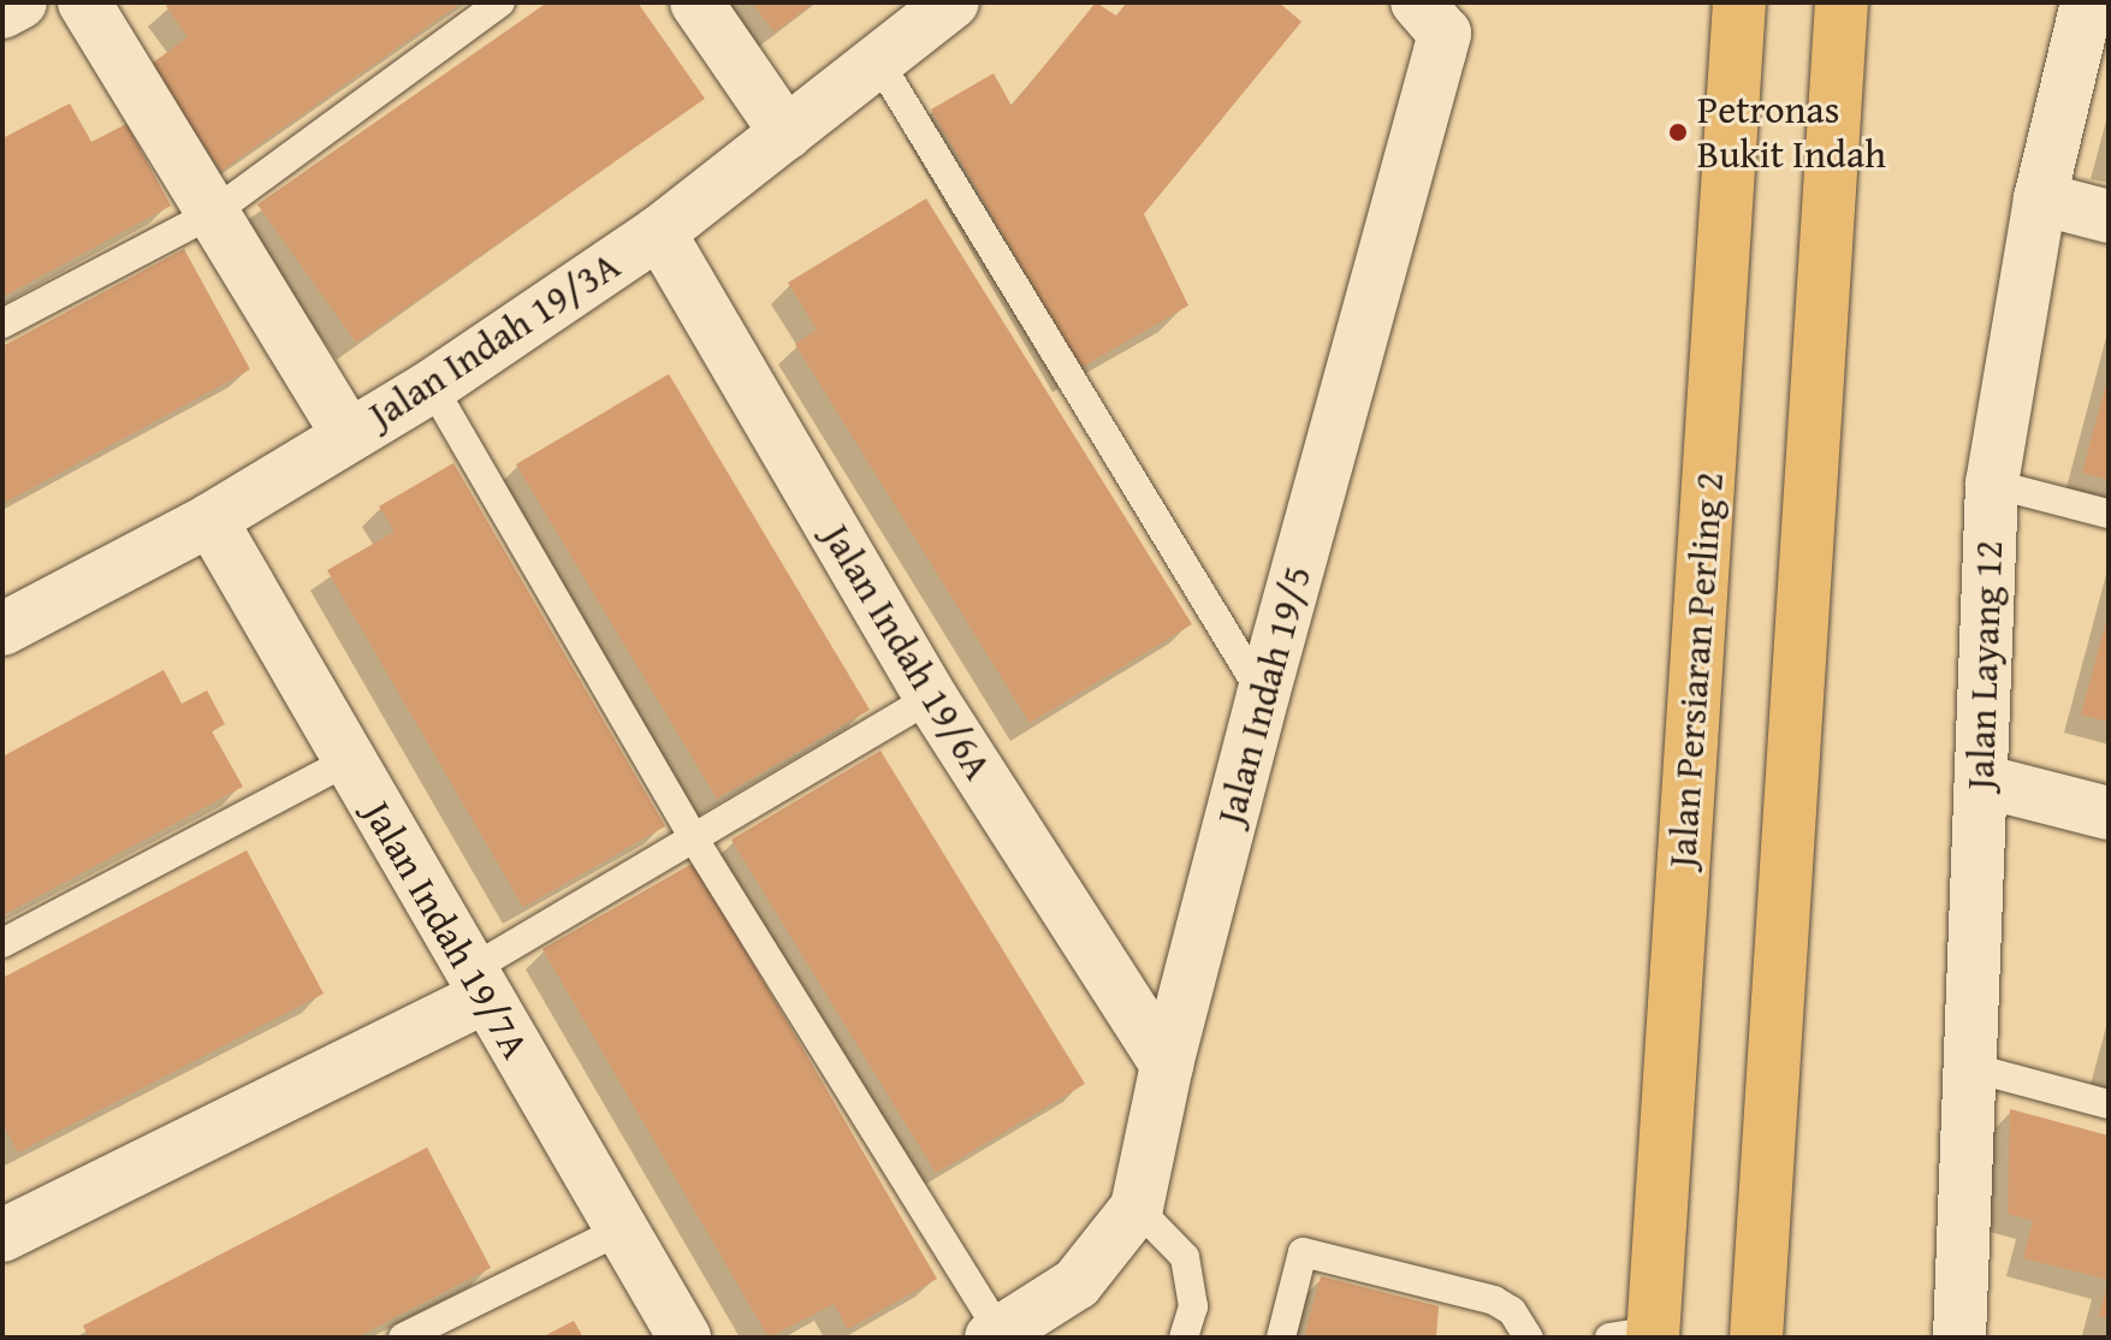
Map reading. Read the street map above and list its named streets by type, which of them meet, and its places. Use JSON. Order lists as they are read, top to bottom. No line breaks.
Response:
{"streets":{"main road":["Jalan Persiaran Perling 2"],"street":["Jalan Indah 19/3A","Jalan Indah 19/6A","Jalan Layang 12","Jalan Indah 19/5","Jalan Indah 19/7A"]},"crossings":[["Jalan Indah 19/3A","Jalan Indah 19/6A"],["Jalan Indah 19/3A","Jalan Indah 19/7A"],["Jalan Indah 19/6A","Jalan Indah 19/5"]],"places":["Petronas Bukit Indah"]}
